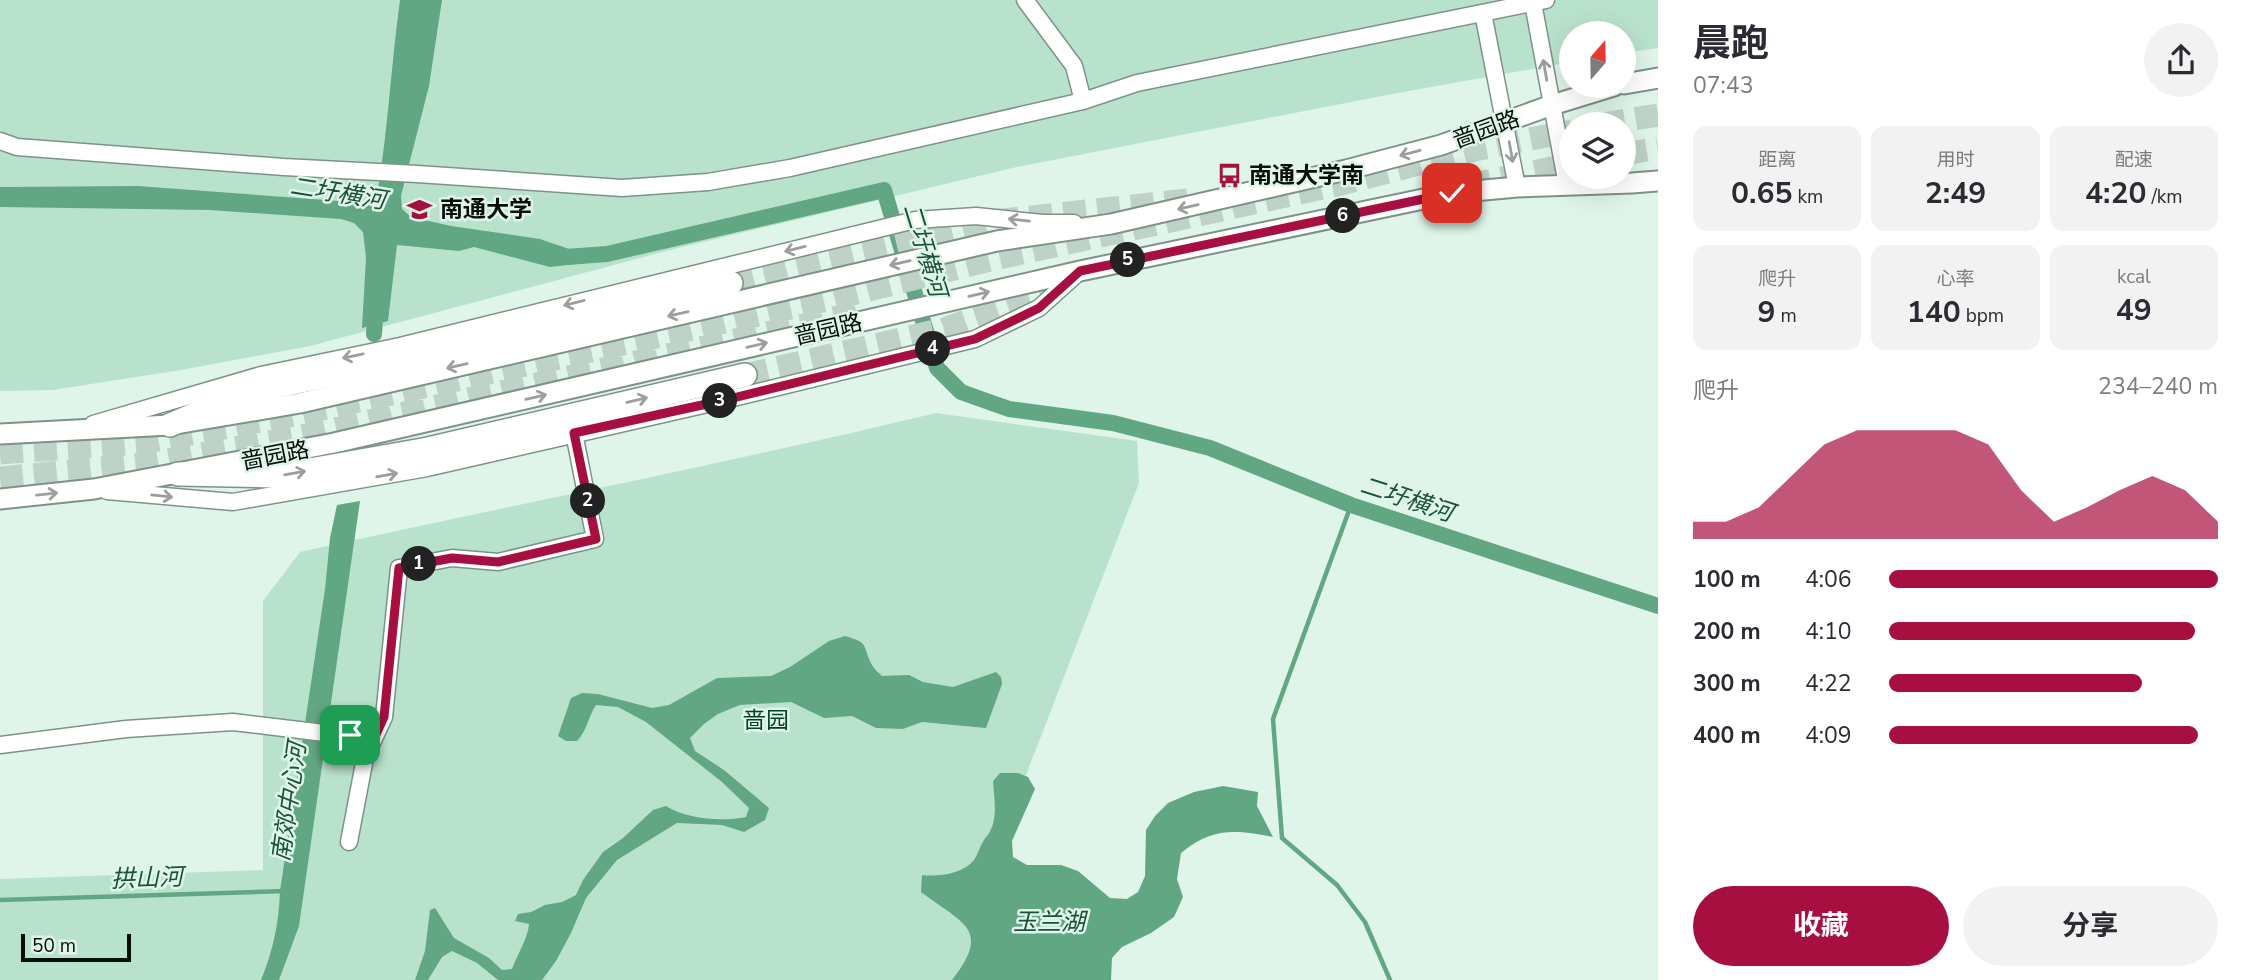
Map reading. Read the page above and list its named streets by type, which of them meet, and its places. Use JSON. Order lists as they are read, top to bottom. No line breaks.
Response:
{"streets":{"main road":["啬园路"]},"water":["二圩横河","南郊中心河","拱山河","玉兰湖"],"parks":["啬园"],"places":{"bus stop":["南通大学南"],"school or university":["南通大学"]},"scale_bar":"50 m","north":"top","page":{"heading":["晨跑","07:43"],"stats":[["距离","0.65 km"],["用时","2:49"],["配速","4:20 /km"],["爬升","9 m"],["心率","140 bpm"],["kcal","49"]],"pins":["6","5","4","3","2","1"],"chart":["爬升","234–240 m"],"list":[{"name":"100 m","note":"4:06"},{"name":"200 m","note":"4:10"},{"name":"300 m","note":"4:22"},{"name":"400 m","note":"4:09"}],"buttons":["收藏","分享"],"scale":"50 m"}}
